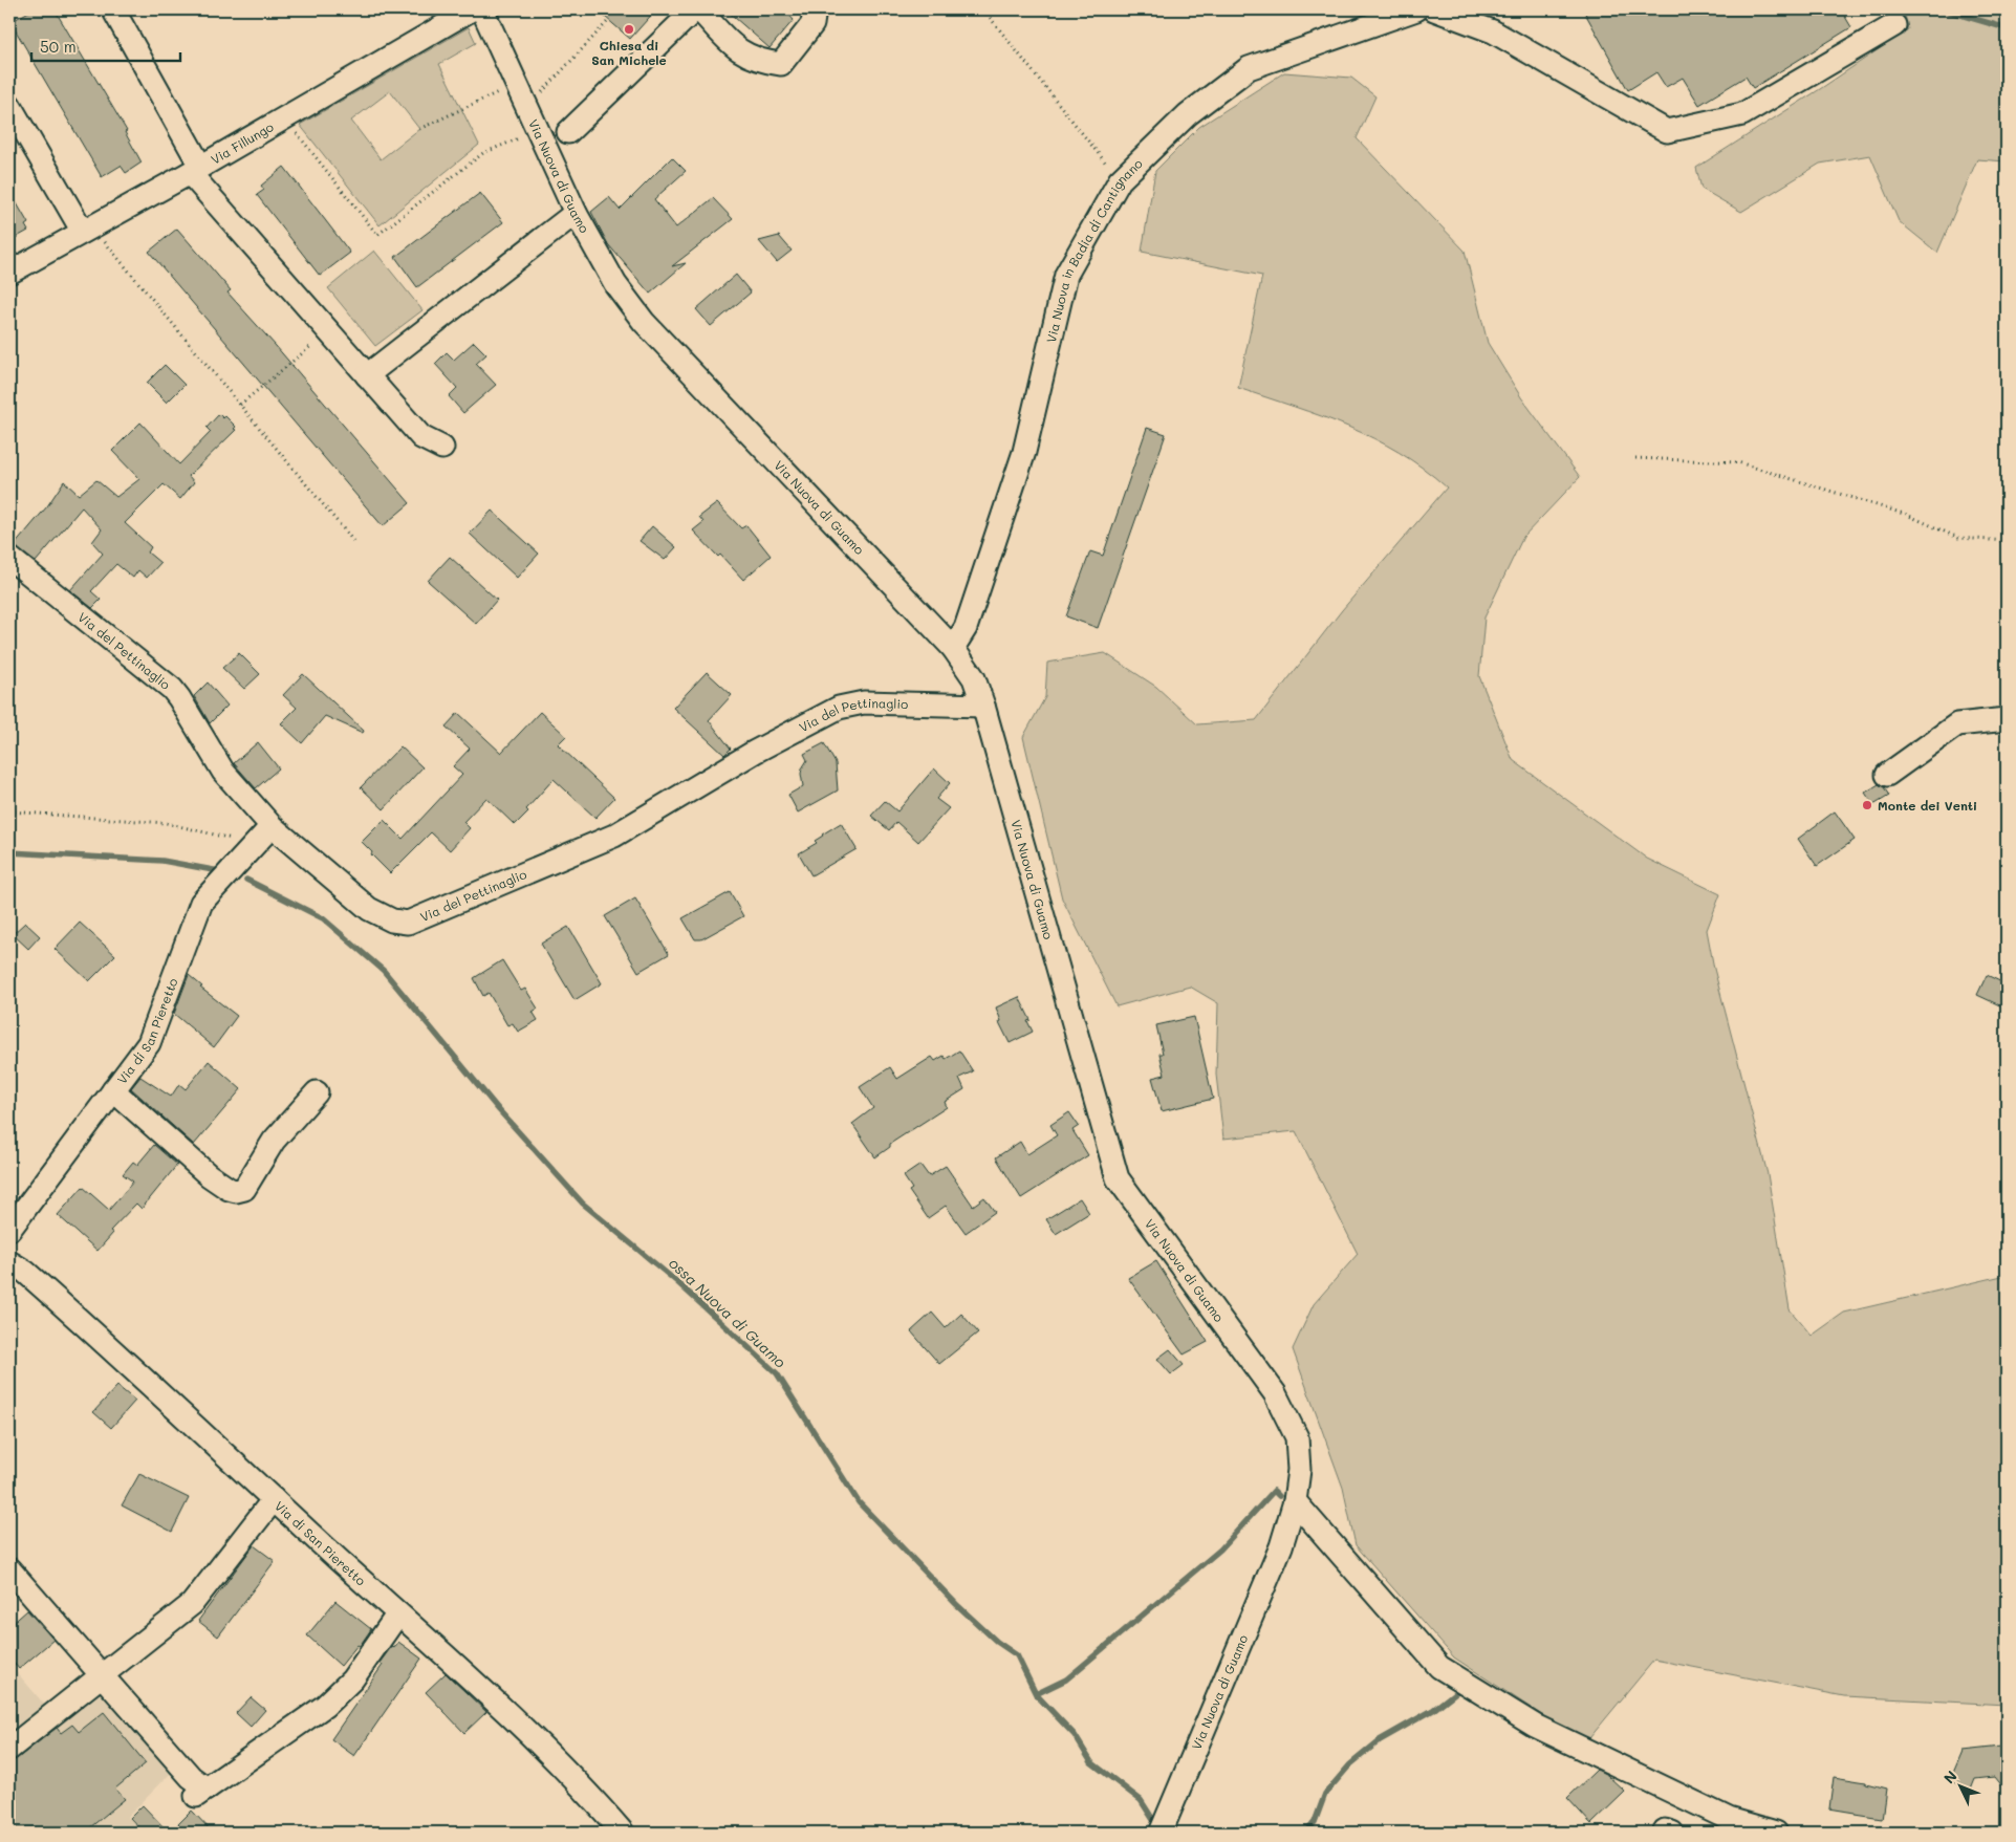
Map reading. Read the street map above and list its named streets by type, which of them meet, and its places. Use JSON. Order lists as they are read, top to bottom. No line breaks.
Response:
{"streets":{"street":["Via Fillungo","Via Nuova di Guamo","Via Nuova in Badia di Cantignano","Via del Pettinaglio","Via di San Pieretto"]},"crossings":[["Via Nuova di Guamo","Via Nuova in Badia di Cantignano"],["Via Nuova di Guamo","Via del Pettinaglio"],["Via del Pettinaglio","Via di San Pieretto"]],"water":["ossa Nuova di Guamo"],"places":["Chiesa di San Michele","Monte dei Venti"],"scale_bar":"50 m","north":"top left"}
